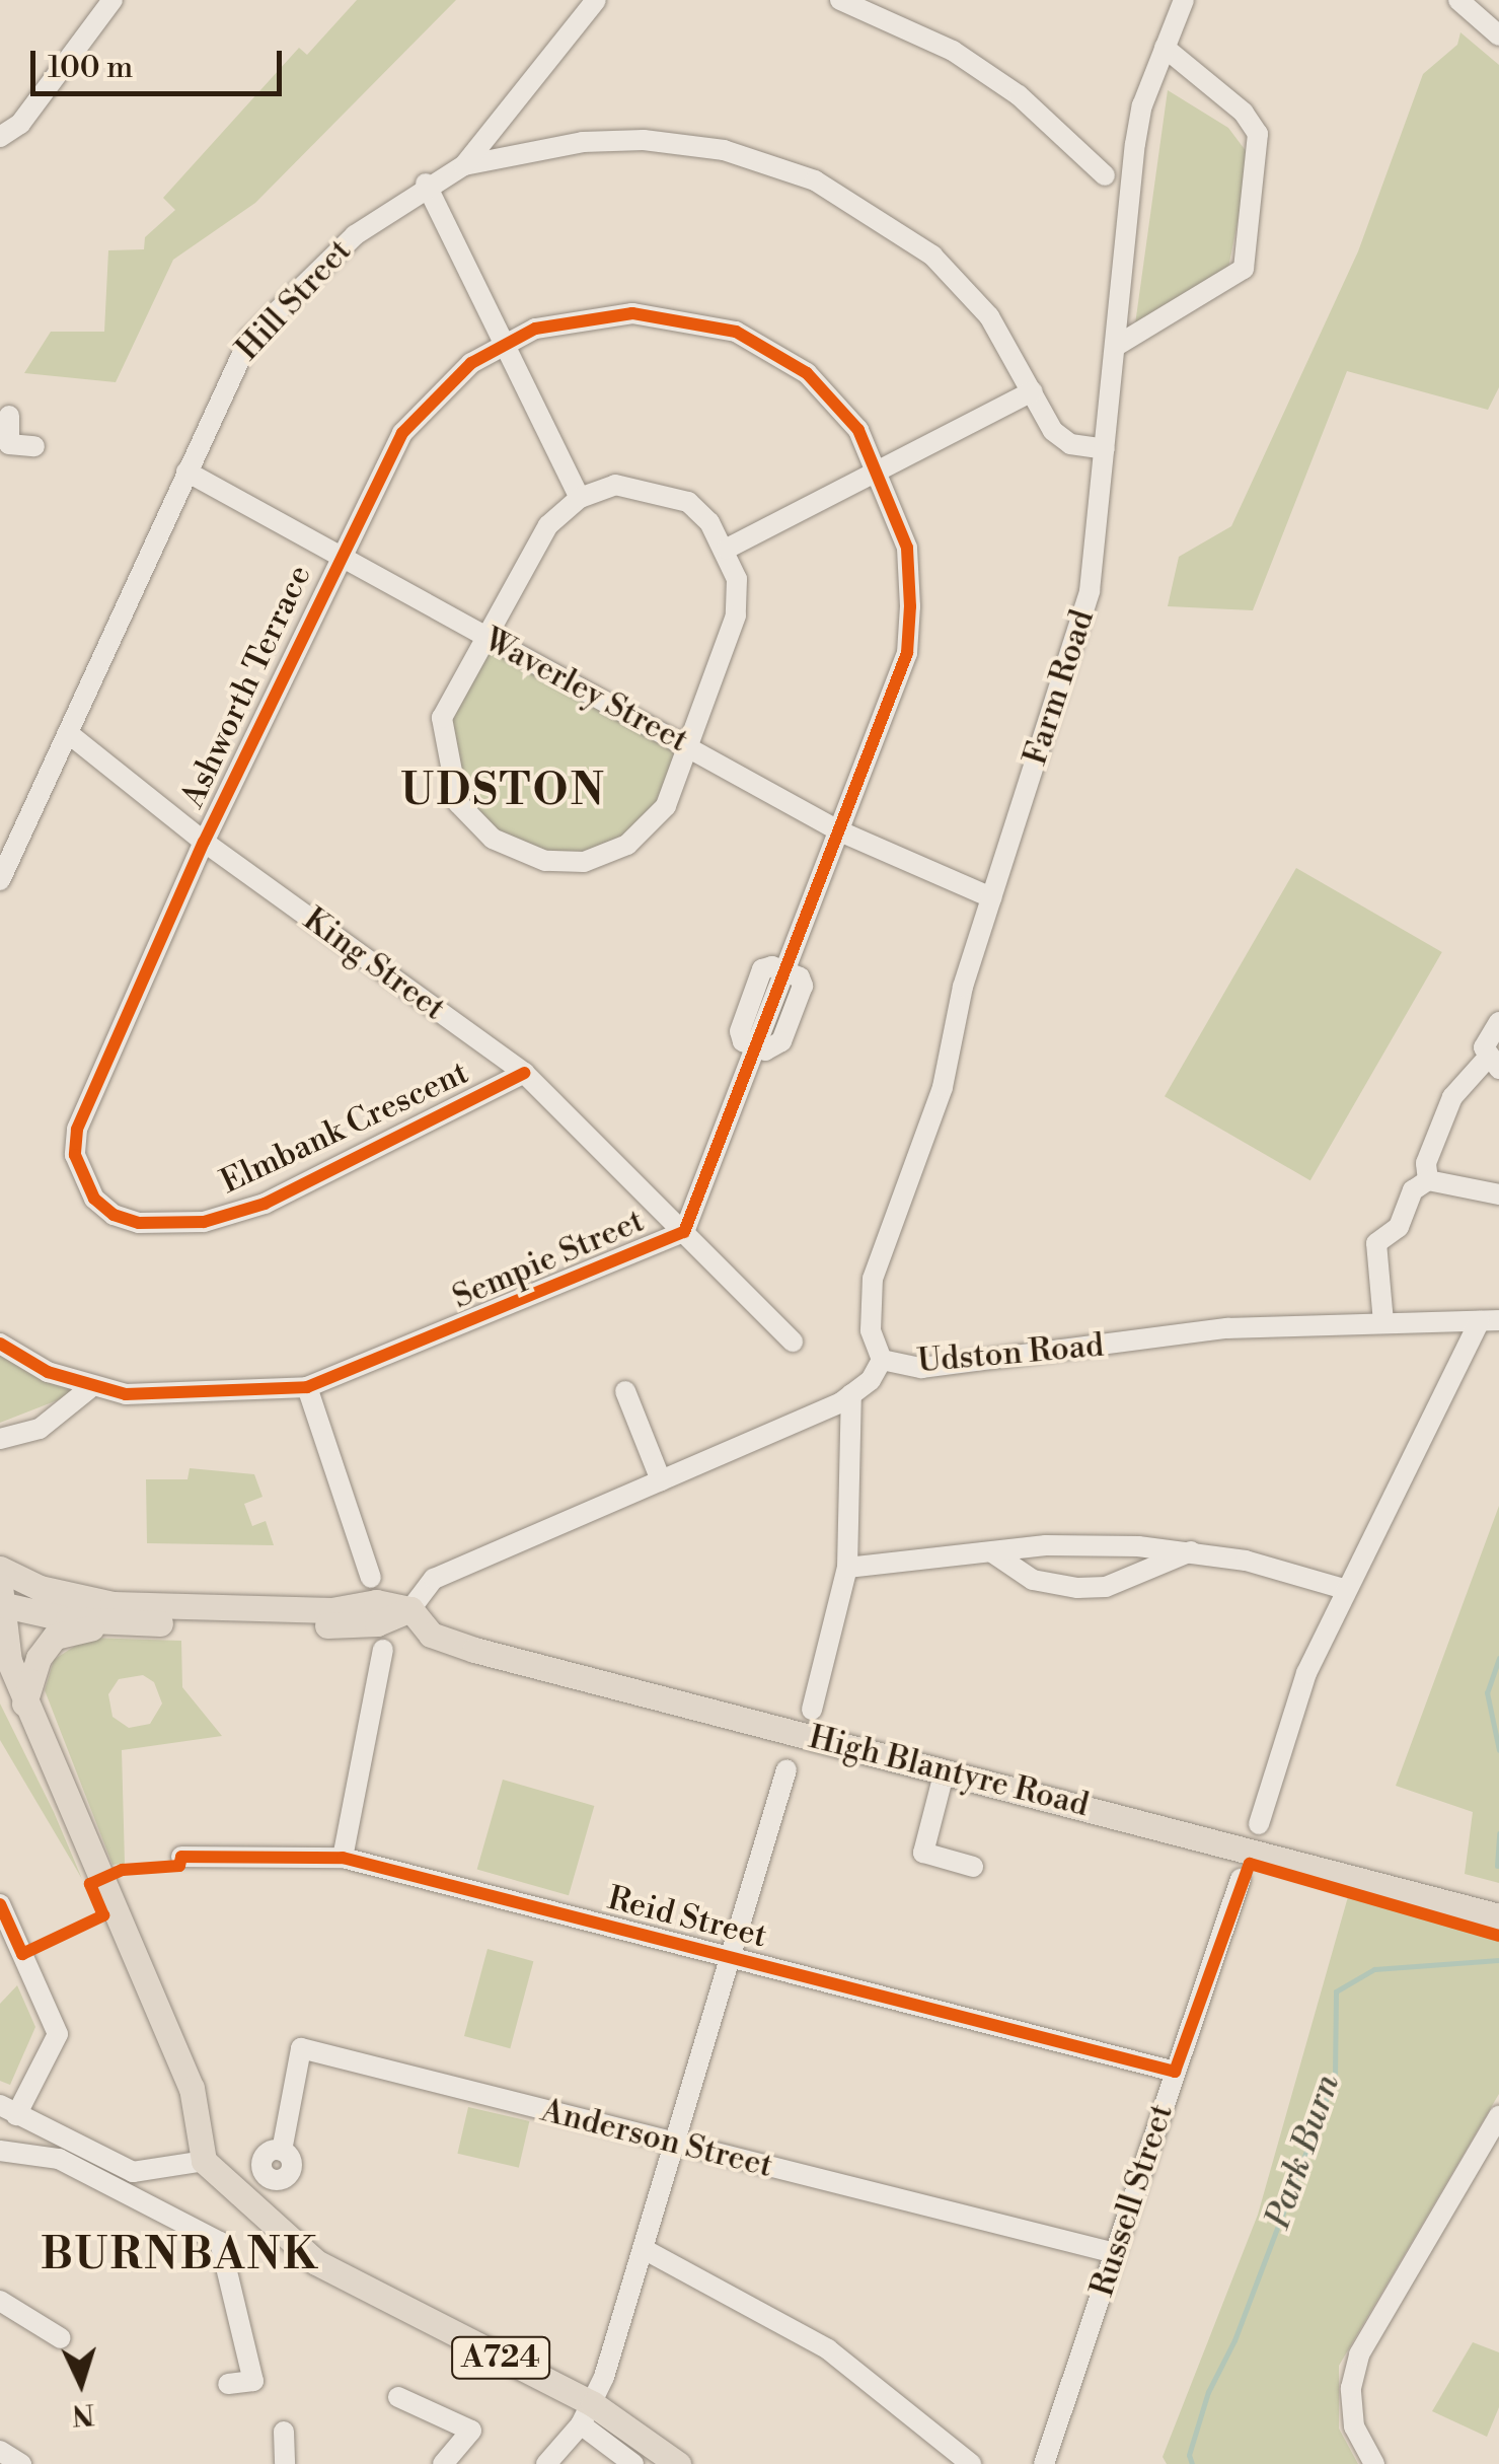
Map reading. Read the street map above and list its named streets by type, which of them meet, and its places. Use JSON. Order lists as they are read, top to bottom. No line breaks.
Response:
{"streets":{"main road":["High Blantyre Road","A724"],"street":["Hill Street","Ashworth Terrace","Farm Road","Waverley Street","King Street","Elmbank Crescent","Sempie Street","Udston Road","Reid Street","Anderson Street","Russell Street"]},"crossings":[["Hill Street","Waverley Street"],["Hill Street","King Street"],["Ashworth Terrace","Waverley Street"],["Ashworth Terrace","King Street"],["Ashworth Terrace","Elmbank Crescent"],["Ashworth Terrace","Sempie Street"],["Farm Road","Waverley Street"],["Farm Road","Udston Road"],["Waverley Street","Sempie Street"],["King Street","Elmbank Crescent"],["King Street","Sempie Street"],["Udston Road","High Blantyre Road"],["Reid Street","Russell Street"],["Anderson Street","Russell Street"]],"districts":["UDSTON","BURNBANK"],"water":["Park Burn"],"scale_bar":"100 m","north":"bottom"}
